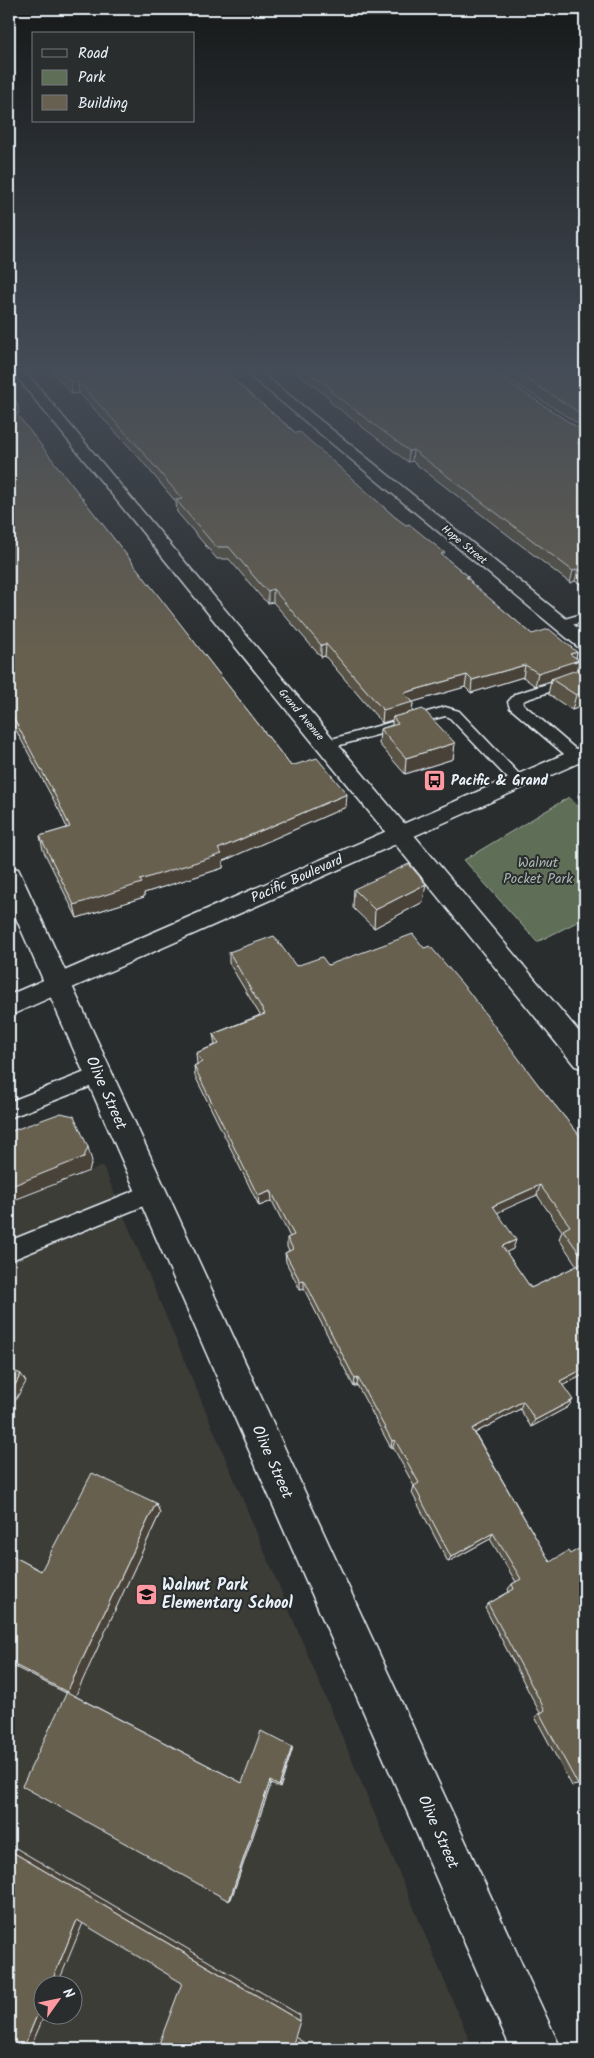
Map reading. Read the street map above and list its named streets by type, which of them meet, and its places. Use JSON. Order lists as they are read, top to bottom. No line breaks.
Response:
{"streets":{"street":["Hope Street","Grand Avenue","Pacific Boulevard","Olive Street"]},"crossings":[["Grand Avenue","Pacific Boulevard"],["Pacific Boulevard","Olive Street"]],"parks":["Walnut Pocket Park"],"places":{"bus stop":["Pacific & Grand"],"school or university":["Walnut Park Elementary School"]},"legend":["Road","Park","Building"],"north":"top right"}
